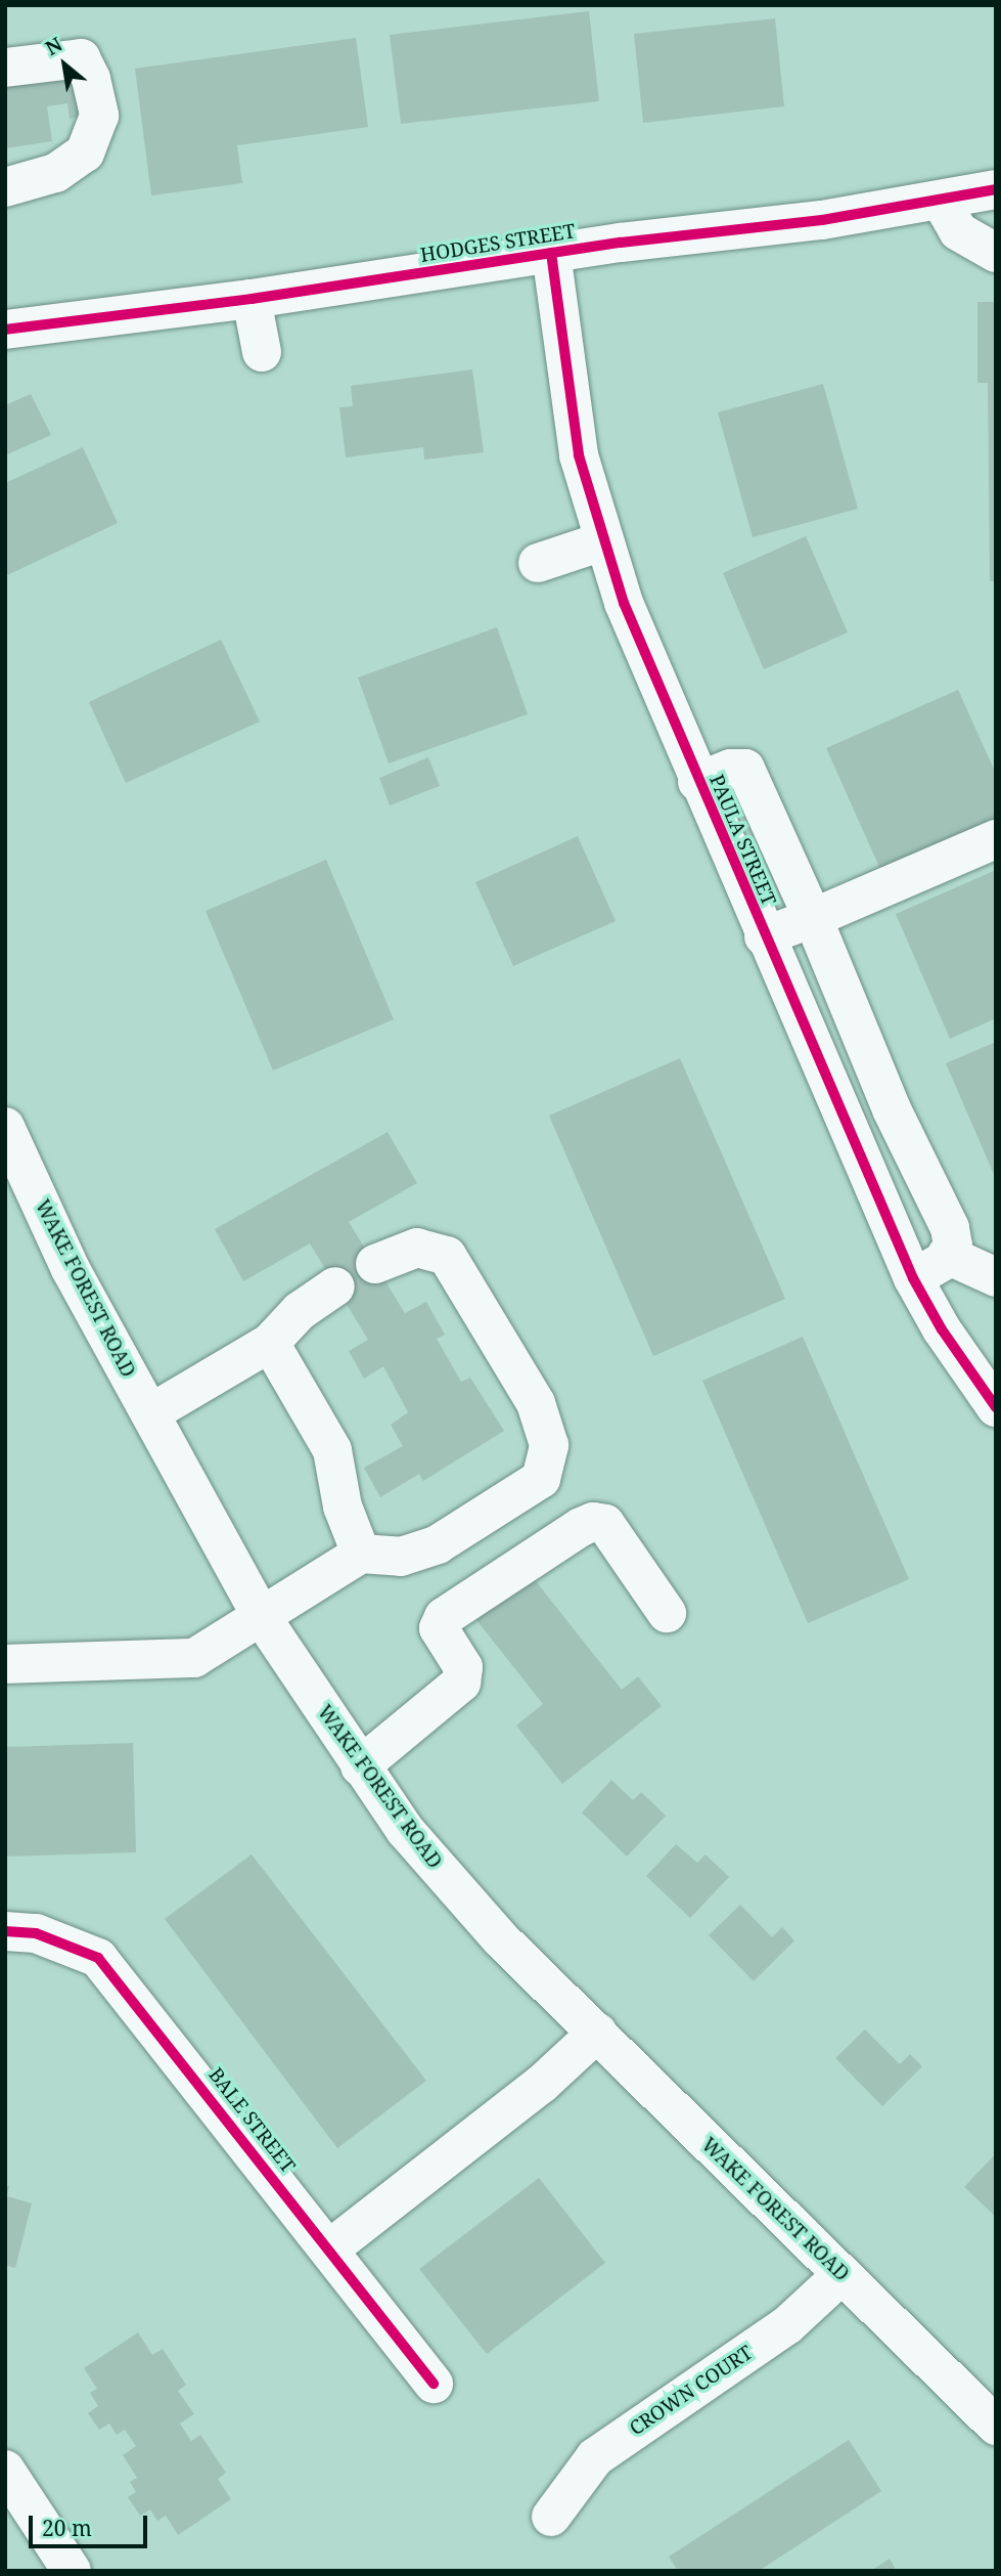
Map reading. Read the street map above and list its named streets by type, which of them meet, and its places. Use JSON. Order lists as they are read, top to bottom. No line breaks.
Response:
{"streets":{"street":["HODGES STREET","PAULA STREET","WAKE FOREST ROAD","BALE STREET","CROWN COURT"]},"crossings":[["HODGES STREET","PAULA STREET"],["WAKE FOREST ROAD","CROWN COURT"]],"scale_bar":"20 m","north":"top left"}
